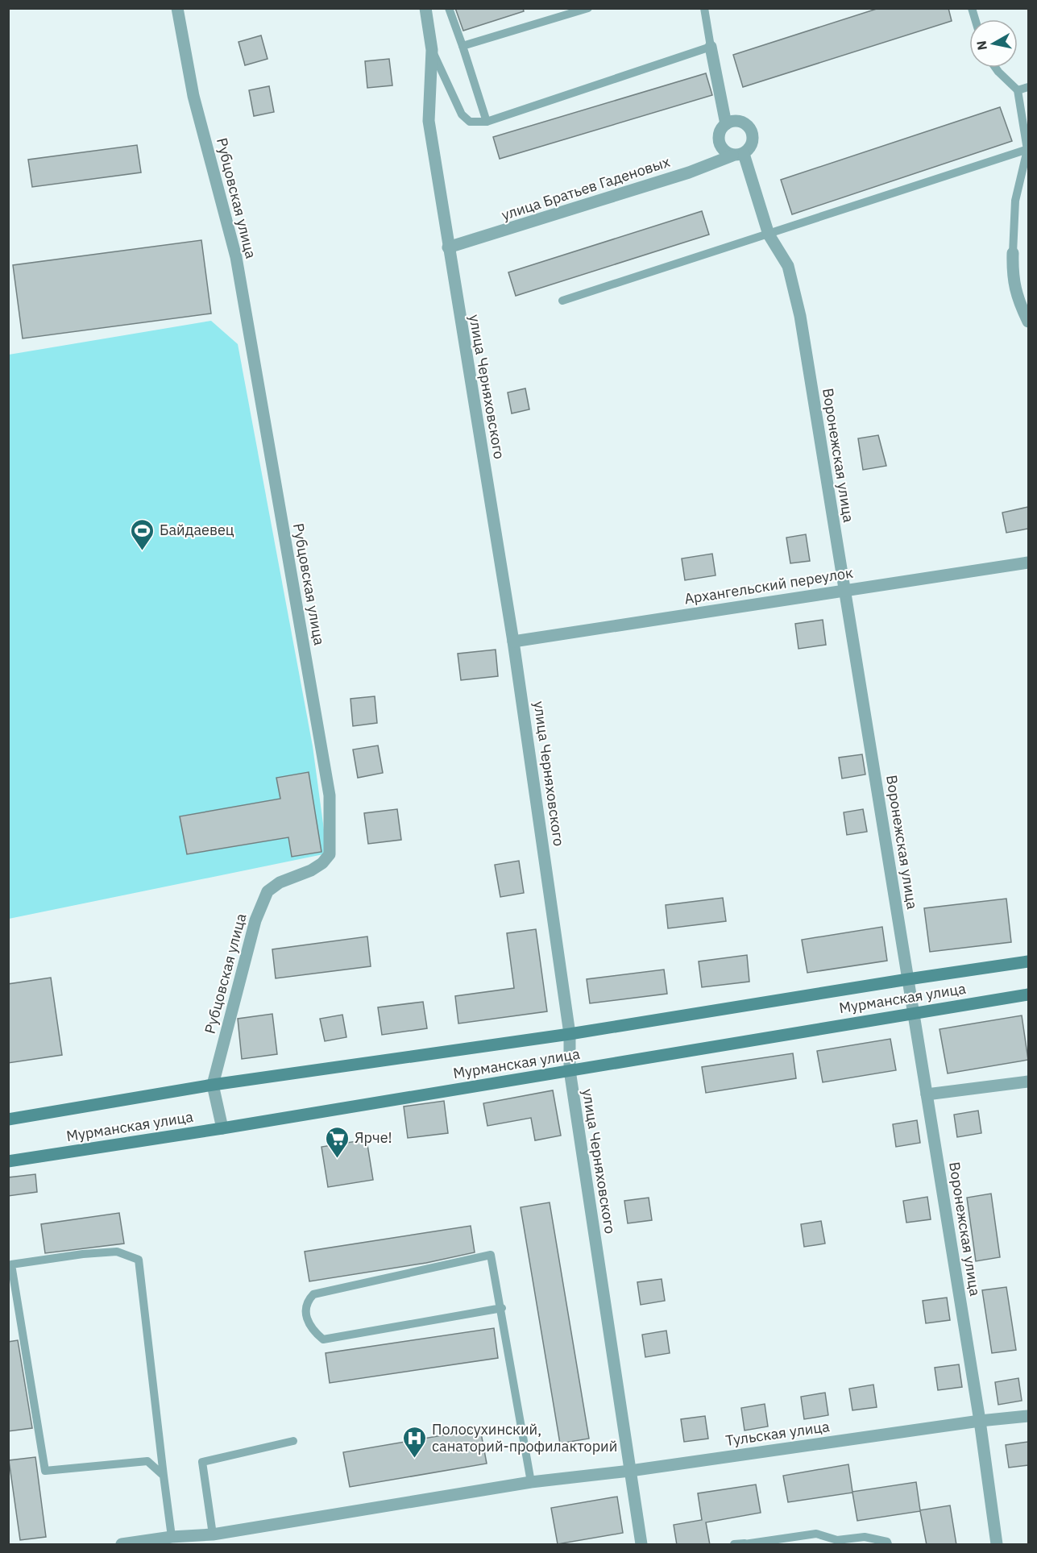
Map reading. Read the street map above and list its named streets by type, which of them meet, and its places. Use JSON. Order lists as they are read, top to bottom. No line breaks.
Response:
{"streets":{"main road":["Мурманская улица"],"street":["улица Братьев Гаденовых","Рубцовская улица","улица Черняховского","Воронежская улица","Архангельский переулок","Тульская улица"]},"crossings":[["улица Братьев Гаденовых","улица Черняховского"],["улица Братьев Гаденовых","Воронежская улица"],["Рубцовская улица","Мурманская улица"],["улица Черняховского","Архангельский переулок"],["улица Черняховского","Мурманская улица"],["улица Черняховского","Тульская улица"],["Воронежская улица","Архангельский переулок"],["Воронежская улица","Мурманская улица"],["Воронежская улица","Тульская улица"]],"places":{"sports":["Байдаевец"],"supermarket":["Ярче!"],"hospital":["Полосухинский, санаторий-профилакторий"]},"north":"left"}
